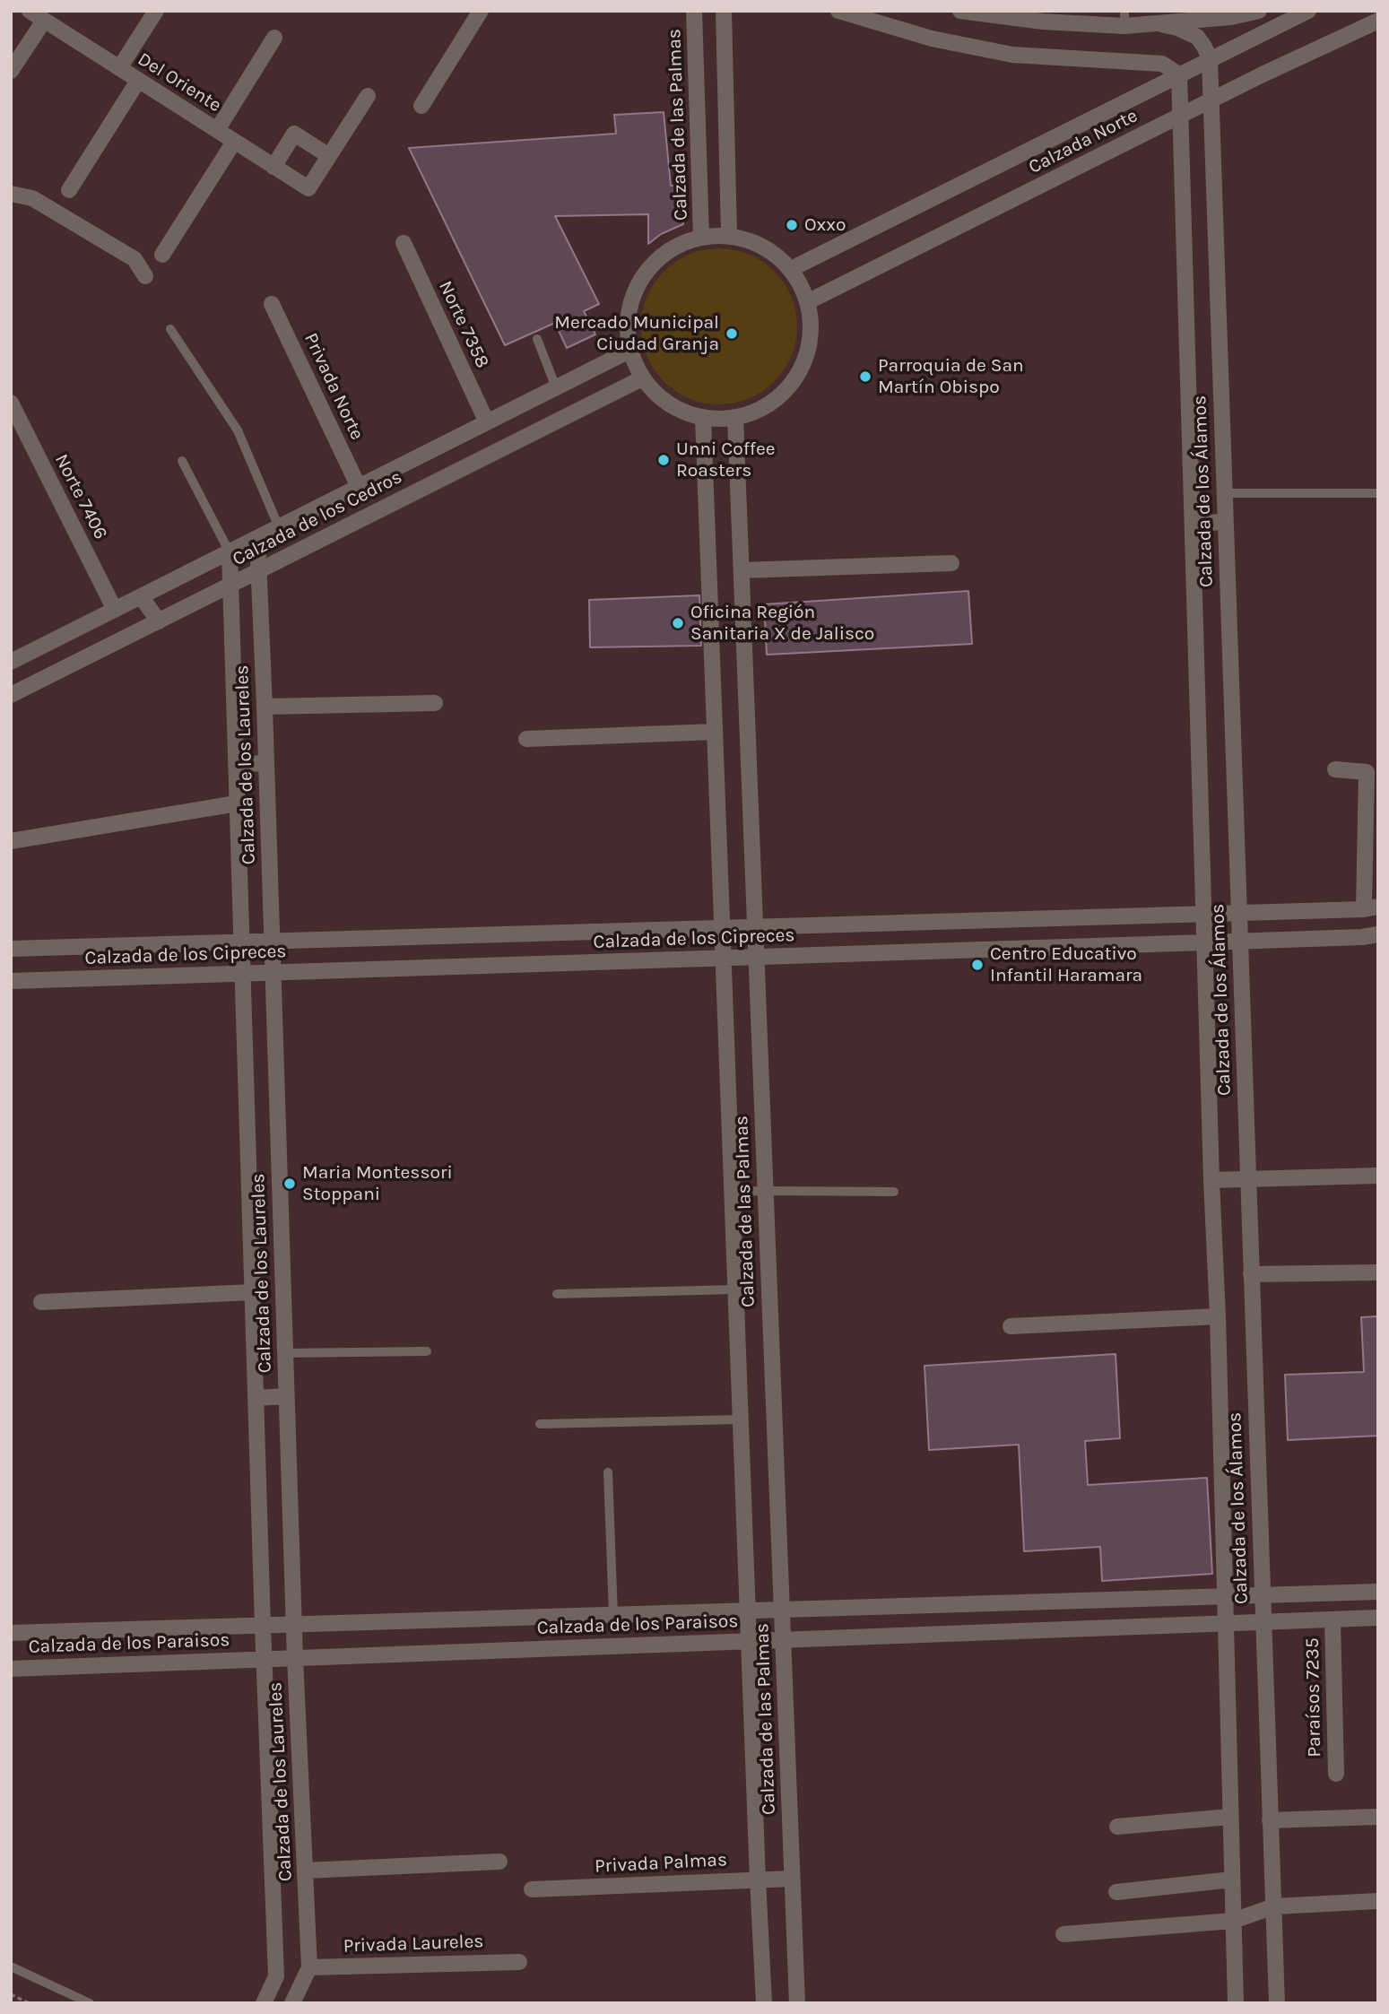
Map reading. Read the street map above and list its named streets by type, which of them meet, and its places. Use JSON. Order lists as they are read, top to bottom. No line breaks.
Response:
{"streets":{"street":["Del Oriente","Calzada de las Palmas","Calzada Norte","Norte 7358","Privada Norte","Calzada de los Álamos","Norte 7406","Calzada de los Cedros","Calzada de los Laureles","Calzada de los Cipreces","Calzada de los Paraisos","Paraísos 7235","Privada Palmas","Privada Laureles"]},"crossings":[["Calzada de las Palmas","Calzada Norte"],["Calzada de las Palmas","Calzada de los Cedros"],["Calzada de las Palmas","Calzada de los Cipreces"],["Calzada de las Palmas","Calzada de los Paraisos"],["Calzada de las Palmas","Privada Palmas"],["Calzada Norte","Calzada de los Álamos"],["Calzada Norte","Calzada de los Cedros"],["Norte 7358","Calzada de los Cedros"],["Privada Norte","Calzada de los Cedros"],["Calzada de los Álamos","Calzada de los Cipreces"],["Calzada de los Álamos","Calzada de los Paraisos"],["Norte 7406","Calzada de los Cedros"],["Calzada de los Cedros","Calzada de los Laureles"],["Calzada de los Laureles","Calzada de los Cipreces"],["Calzada de los Laureles","Calzada de los Paraisos"],["Calzada de los Laureles","Privada Laureles"],["Calzada de los Paraisos","Paraísos 7235"]],"places":["Oxxo","Mercado Municipal Ciudad Granja","Parroquia de San Martín Obispo","Unni Coffee Roasters","Oficina Región Sanitaria X de Jalisco","Centro Educativo Infantil Haramara","Maria Montessori Stoppani"]}
